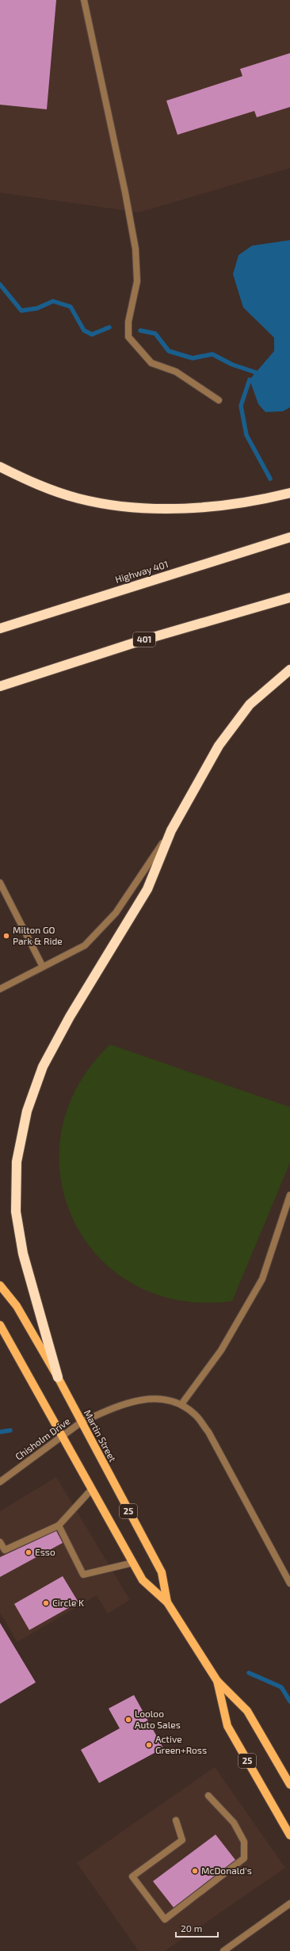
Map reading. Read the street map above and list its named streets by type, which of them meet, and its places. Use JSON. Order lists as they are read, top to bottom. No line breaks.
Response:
{"streets":{"highway":["Highway 401","401"],"main road":["Martin Street","25"],"street":["Chisholm Drive"]},"crossings":[["Martin Street","Chisholm Drive"]],"places":["Milton GO Park & Ride","Esso","Circle K","Looloo Auto Sales","Active Green+Ross","McDonald's"],"scale_bar":"20 m"}
